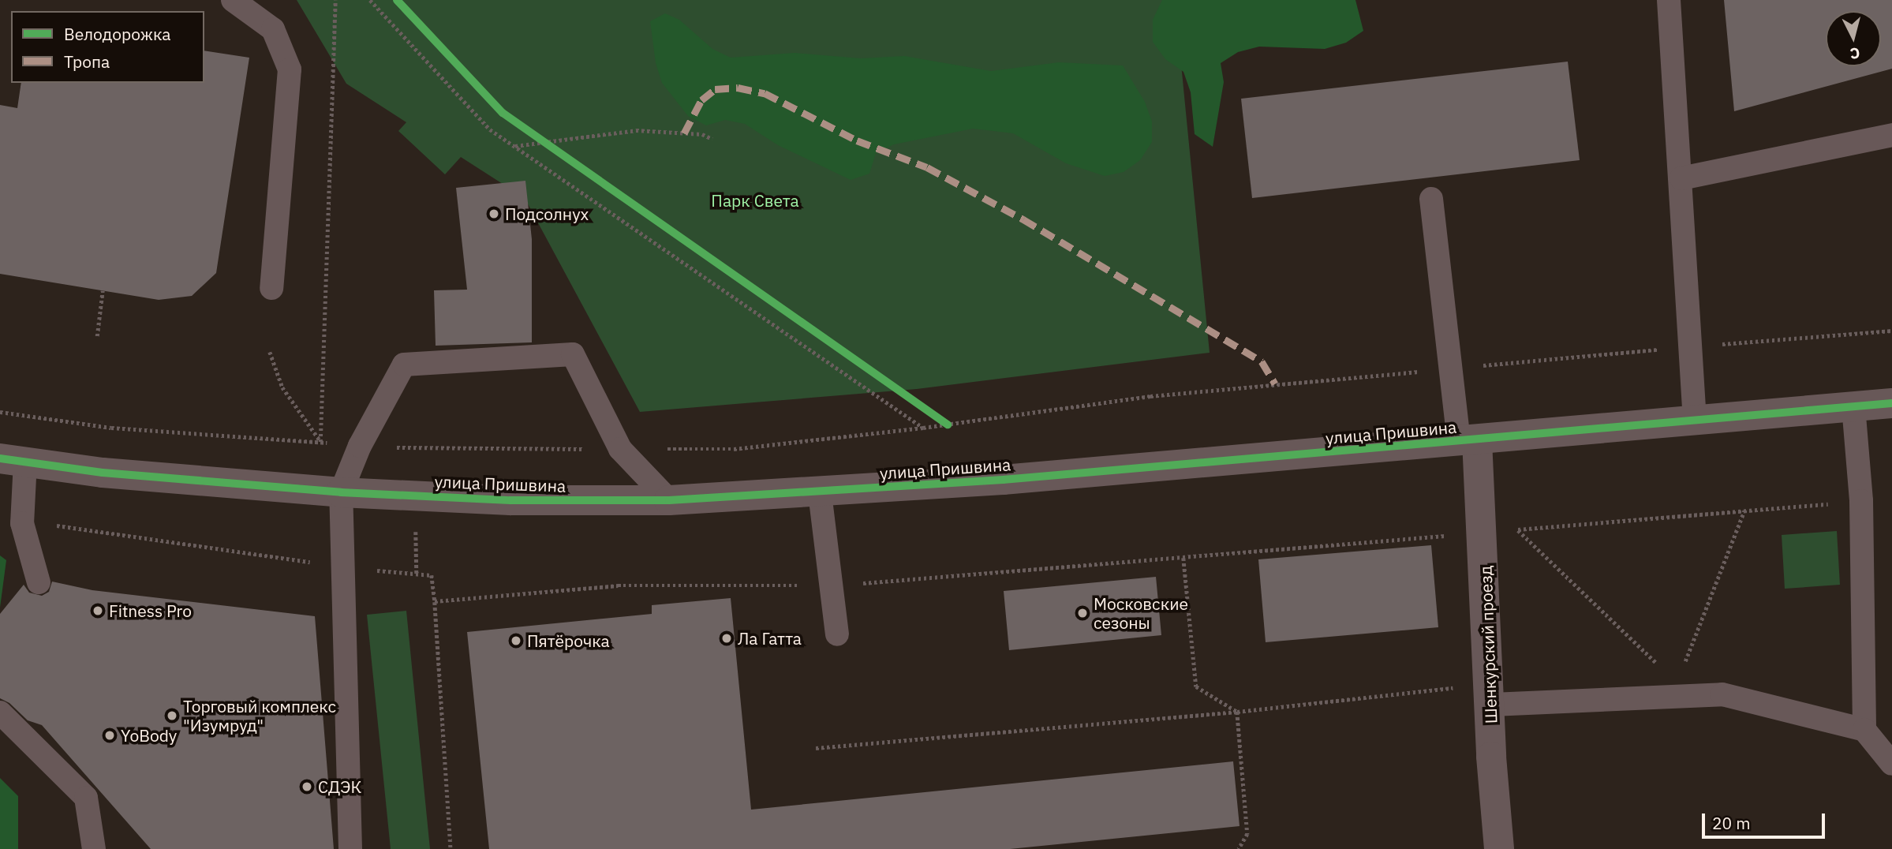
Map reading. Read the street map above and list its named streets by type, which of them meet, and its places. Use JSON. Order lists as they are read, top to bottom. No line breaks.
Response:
{"streets":{"street":["улица Пришвина","Шенкурский проезд"]},"crossings":[["улица Пришвина","Шенкурский проезд"]],"parks":["Парк Света"],"places":["Подсолнух","Fitness Pro","Московские сезоны","Ла Гатта","Пятёрочка","Торговый комплекс \"Изумруд\"","YoBody","СДЭК"],"legend":["Велодорожка","Тропа"],"scale_bar":"20 m","north":"bottom"}
